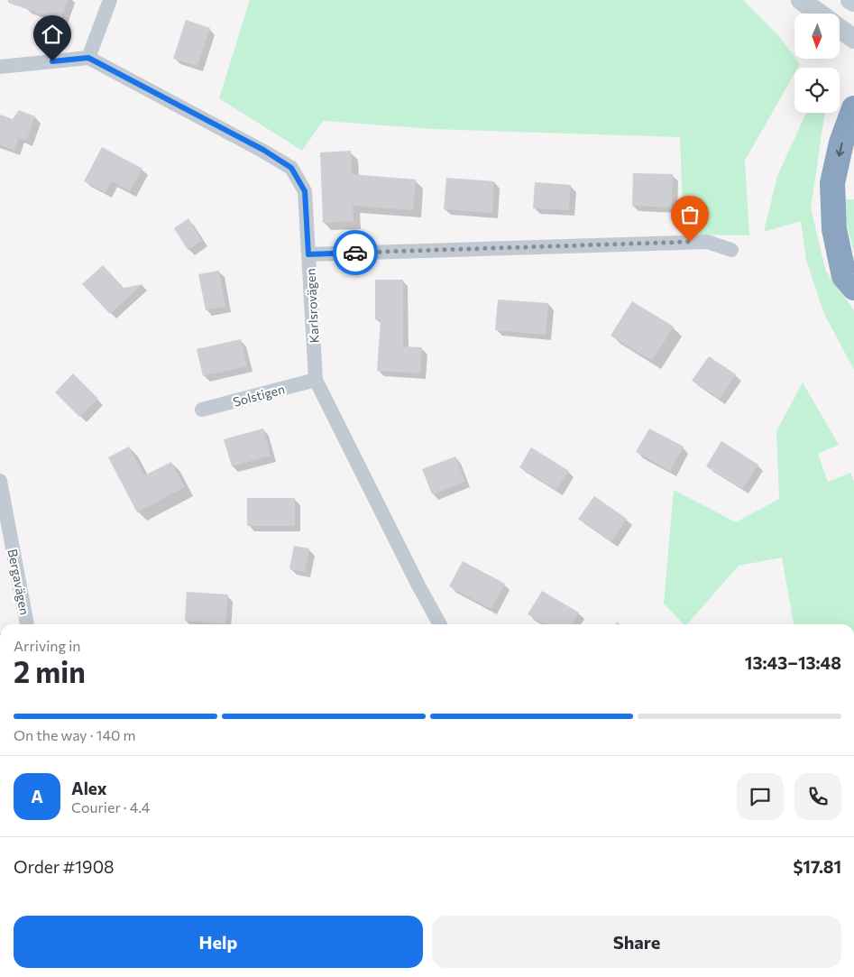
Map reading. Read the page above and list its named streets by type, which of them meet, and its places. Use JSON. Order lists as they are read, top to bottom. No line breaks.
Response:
{"streets":{"street":["Karlsrovägen","Solstigen","Bergavägen"]},"crossings":[["Karlsrovägen","Solstigen"]],"north":"bottom","page":{"heading":["2 min","Arriving in","13:43–13:48"],"panel":["Alex","Courier · 4.4","Order #1908","$17.81"],"bar":"On the way · 140 m","round":"A","buttons":["Help","Share"]}}
